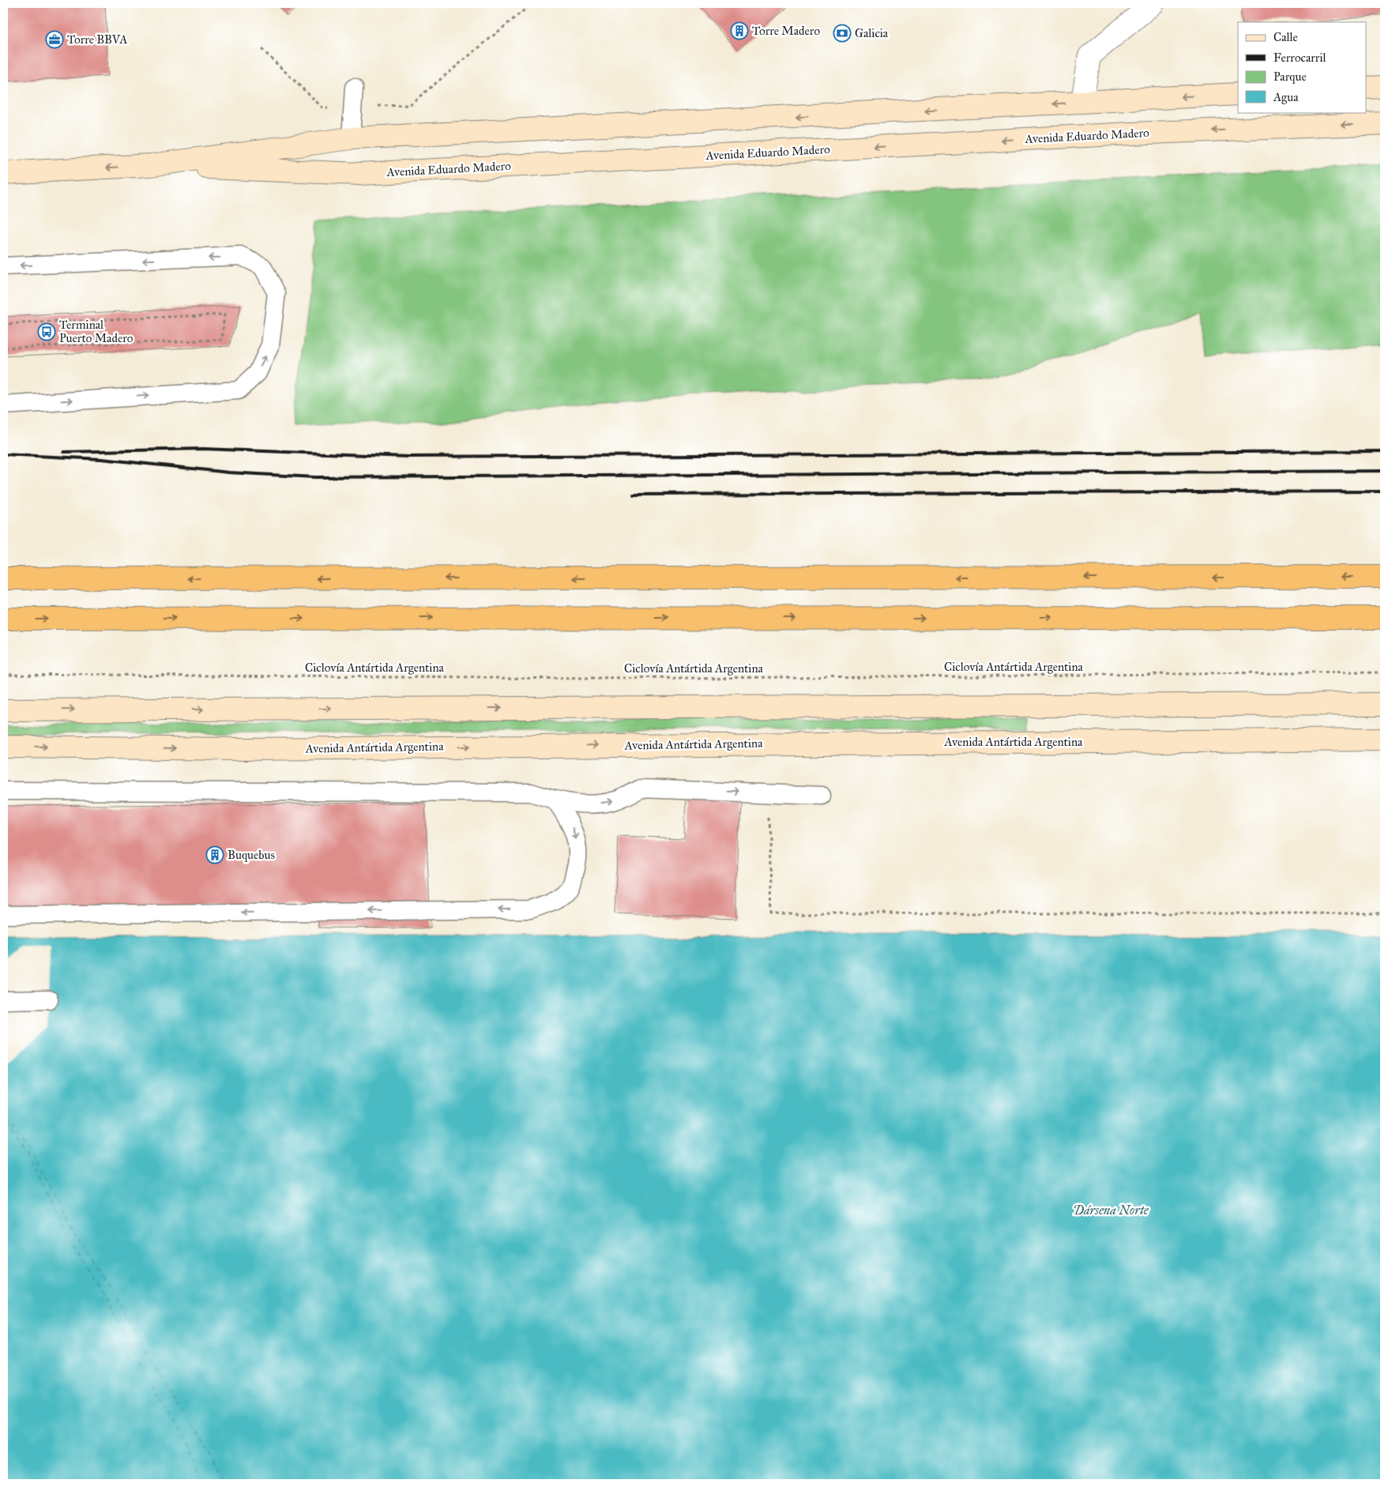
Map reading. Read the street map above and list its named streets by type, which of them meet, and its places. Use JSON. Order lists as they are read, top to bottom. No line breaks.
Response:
{"streets":{"main road":["Avenida Eduardo Madero","Avenida Antártida Argentina"],"path":["Ciclovía Antártida Argentina"]},"one_way":["Avenida Eduardo Madero"],"water":["Dársena Norte"],"places":{"building":["Torre Madero","Buquebus"],"bank":["Galicia"],"office":["Torre BBVA"],"bus stop":["Terminal Puerto Madero"]},"legend":["Calle","Ferrocarril","Parque","Agua"]}
